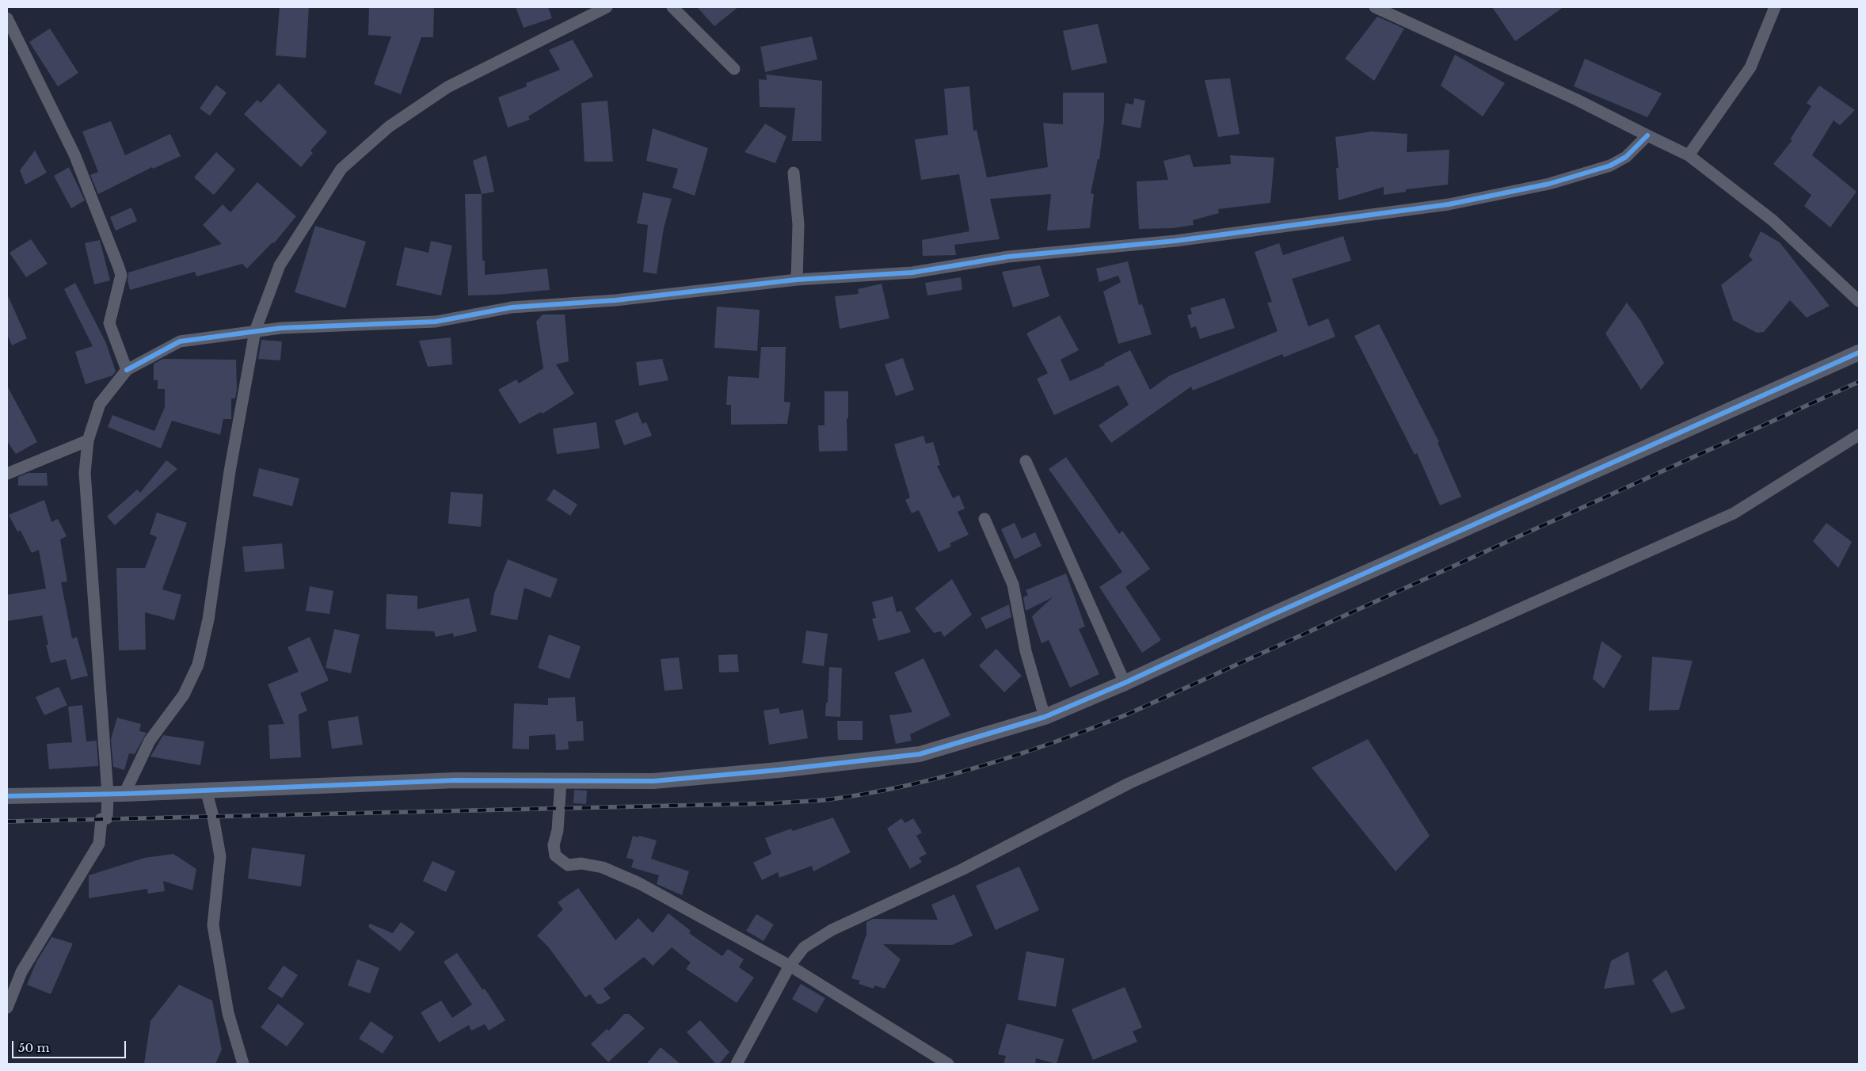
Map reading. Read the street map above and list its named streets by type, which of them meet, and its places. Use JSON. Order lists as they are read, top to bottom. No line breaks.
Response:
{"scale_bar":"50 m"}
